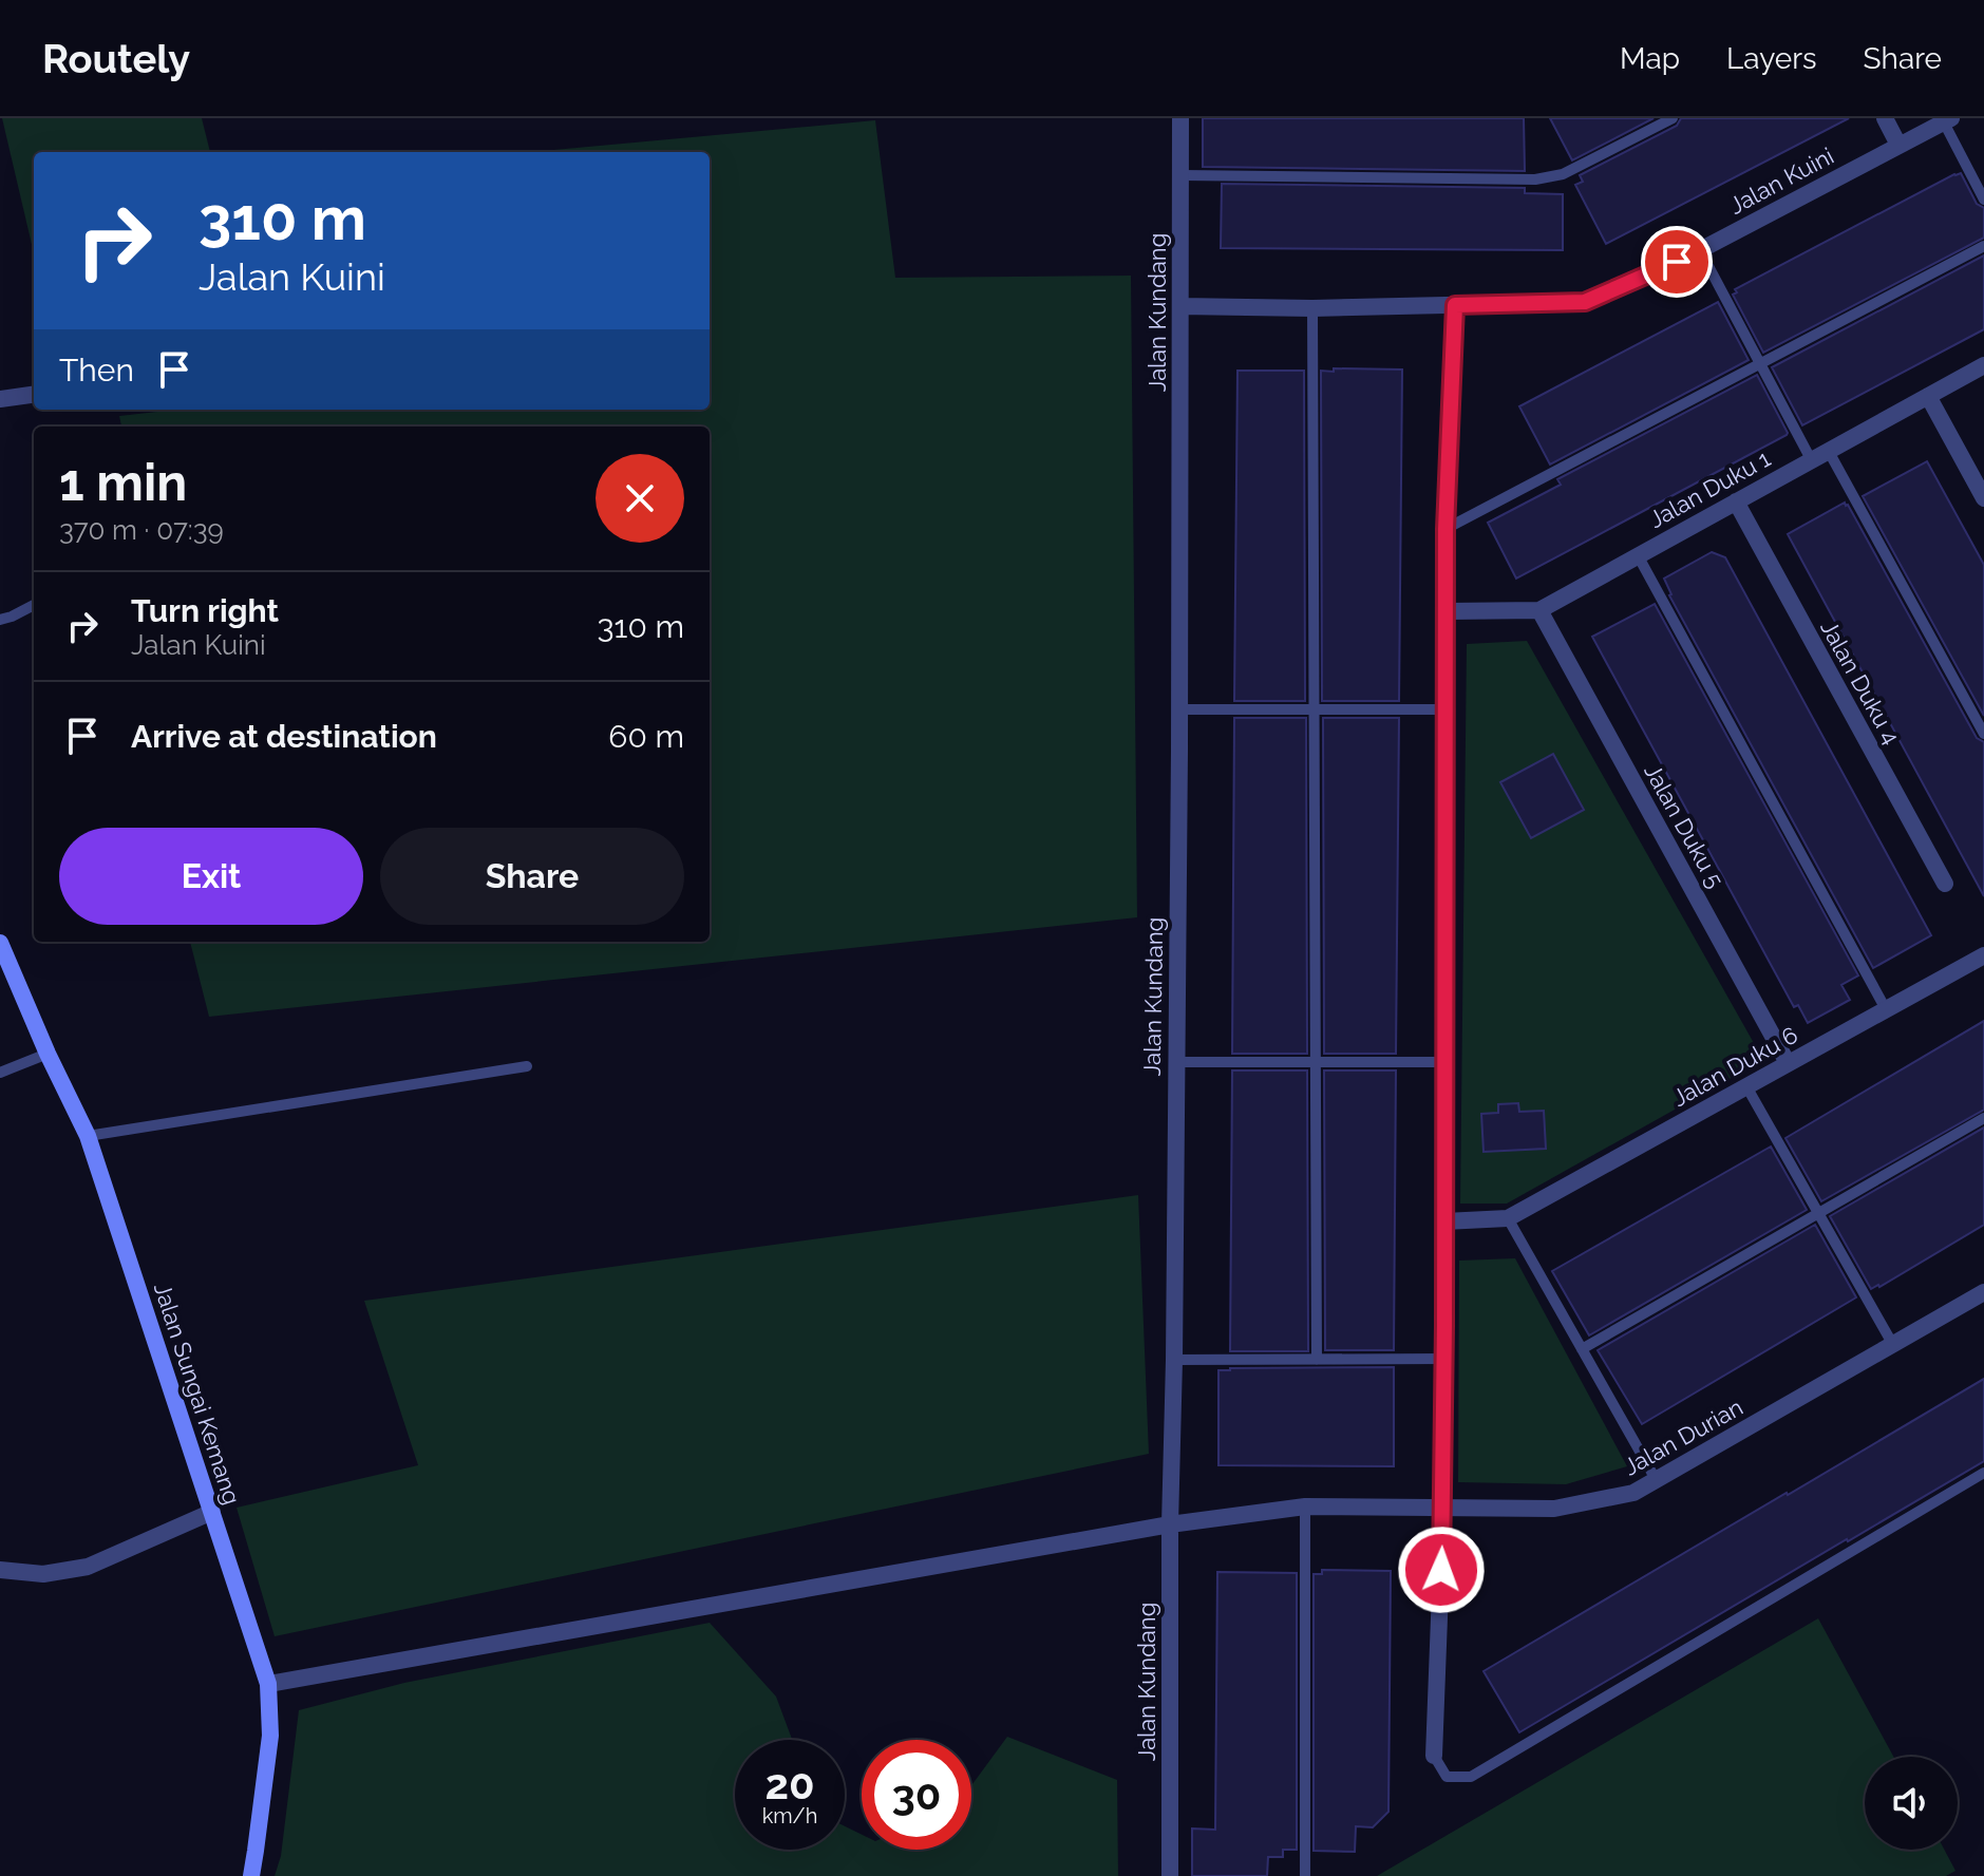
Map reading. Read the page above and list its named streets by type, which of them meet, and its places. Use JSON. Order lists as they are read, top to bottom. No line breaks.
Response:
{"streets":{"street":["Jalan Kuini","Jalan Kundang","Jalan Duku 1","Jalan Duku 4","Jalan Duku 5","Jalan Duku 6","Jalan Sungai Kemang","Jalan Durian"]},"crossings":[["Jalan Kuini","Jalan Kundang"],["Jalan Kundang","Jalan Durian"],["Jalan Duku 1","Jalan Duku 4"],["Jalan Duku 1","Jalan Duku 5"],["Jalan Duku 5","Jalan Duku 6"],["Jalan Sungai Kemang","Jalan Durian"]],"page":{"header":"Routely","nav":["Map","Layers","Share"],"turn":["310 m","Jalan Kuini"],"then":"Then","heading":["1 min","370 m · 07:39"],"list":[{"name":"Turn right","note":"Jalan Kuini","value":"310 m"},{"name":"Arrive at destination","value":"60 m"}],"buttons":["Exit","Share"],"speed":"20 km/h","limit":"30"}}
